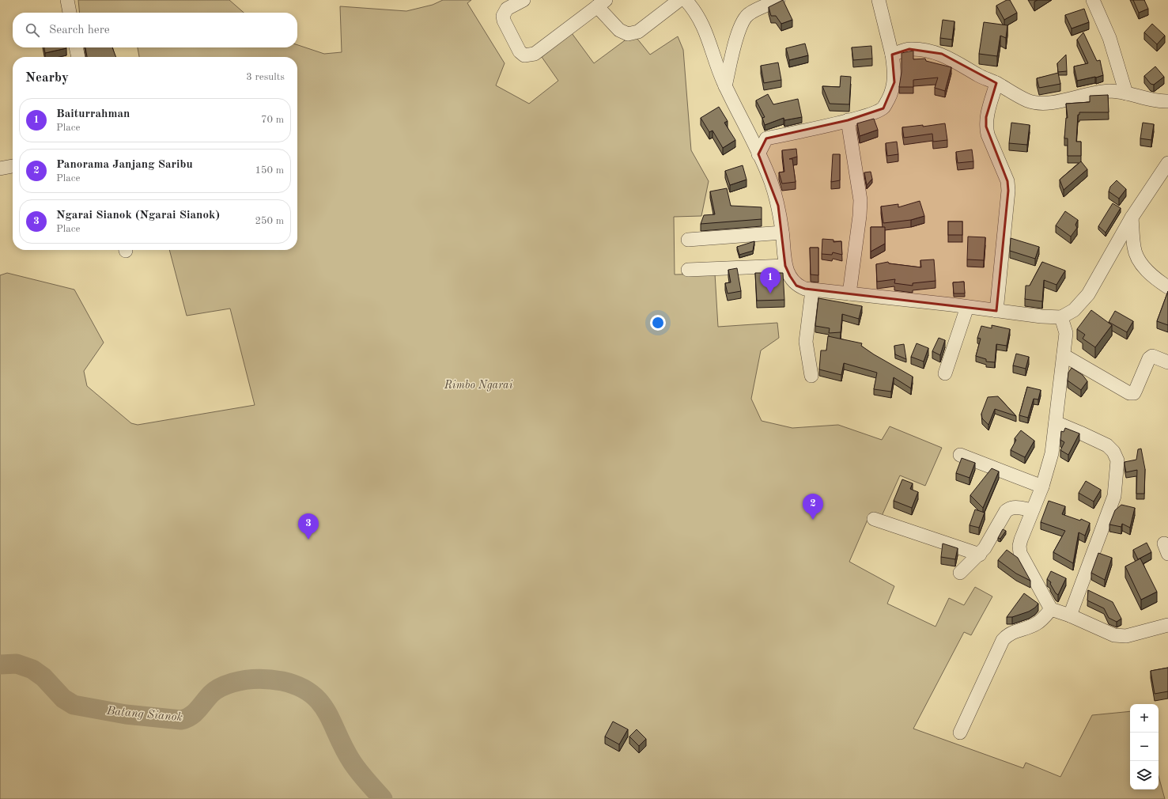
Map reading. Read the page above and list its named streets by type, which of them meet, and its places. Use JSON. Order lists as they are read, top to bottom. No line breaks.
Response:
{"water":["Batang Sianok"],"parks":["Rimbo Ngarai"],"page":{"search":"Search here","heading":["Nearby","3 results"],"list":[{"mark":"1","name":"Baiturrahman","note":"Place","value":"70 m"},{"mark":"2","name":"Panorama Janjang Saribu","note":"Place","value":"150 m"},{"mark":"3","name":"Ngarai Sianok (Ngarai Sianok)","note":"Place","value":"250 m"}],"pins":["1","2","3"],"map_buttons":["+","−"]}}
